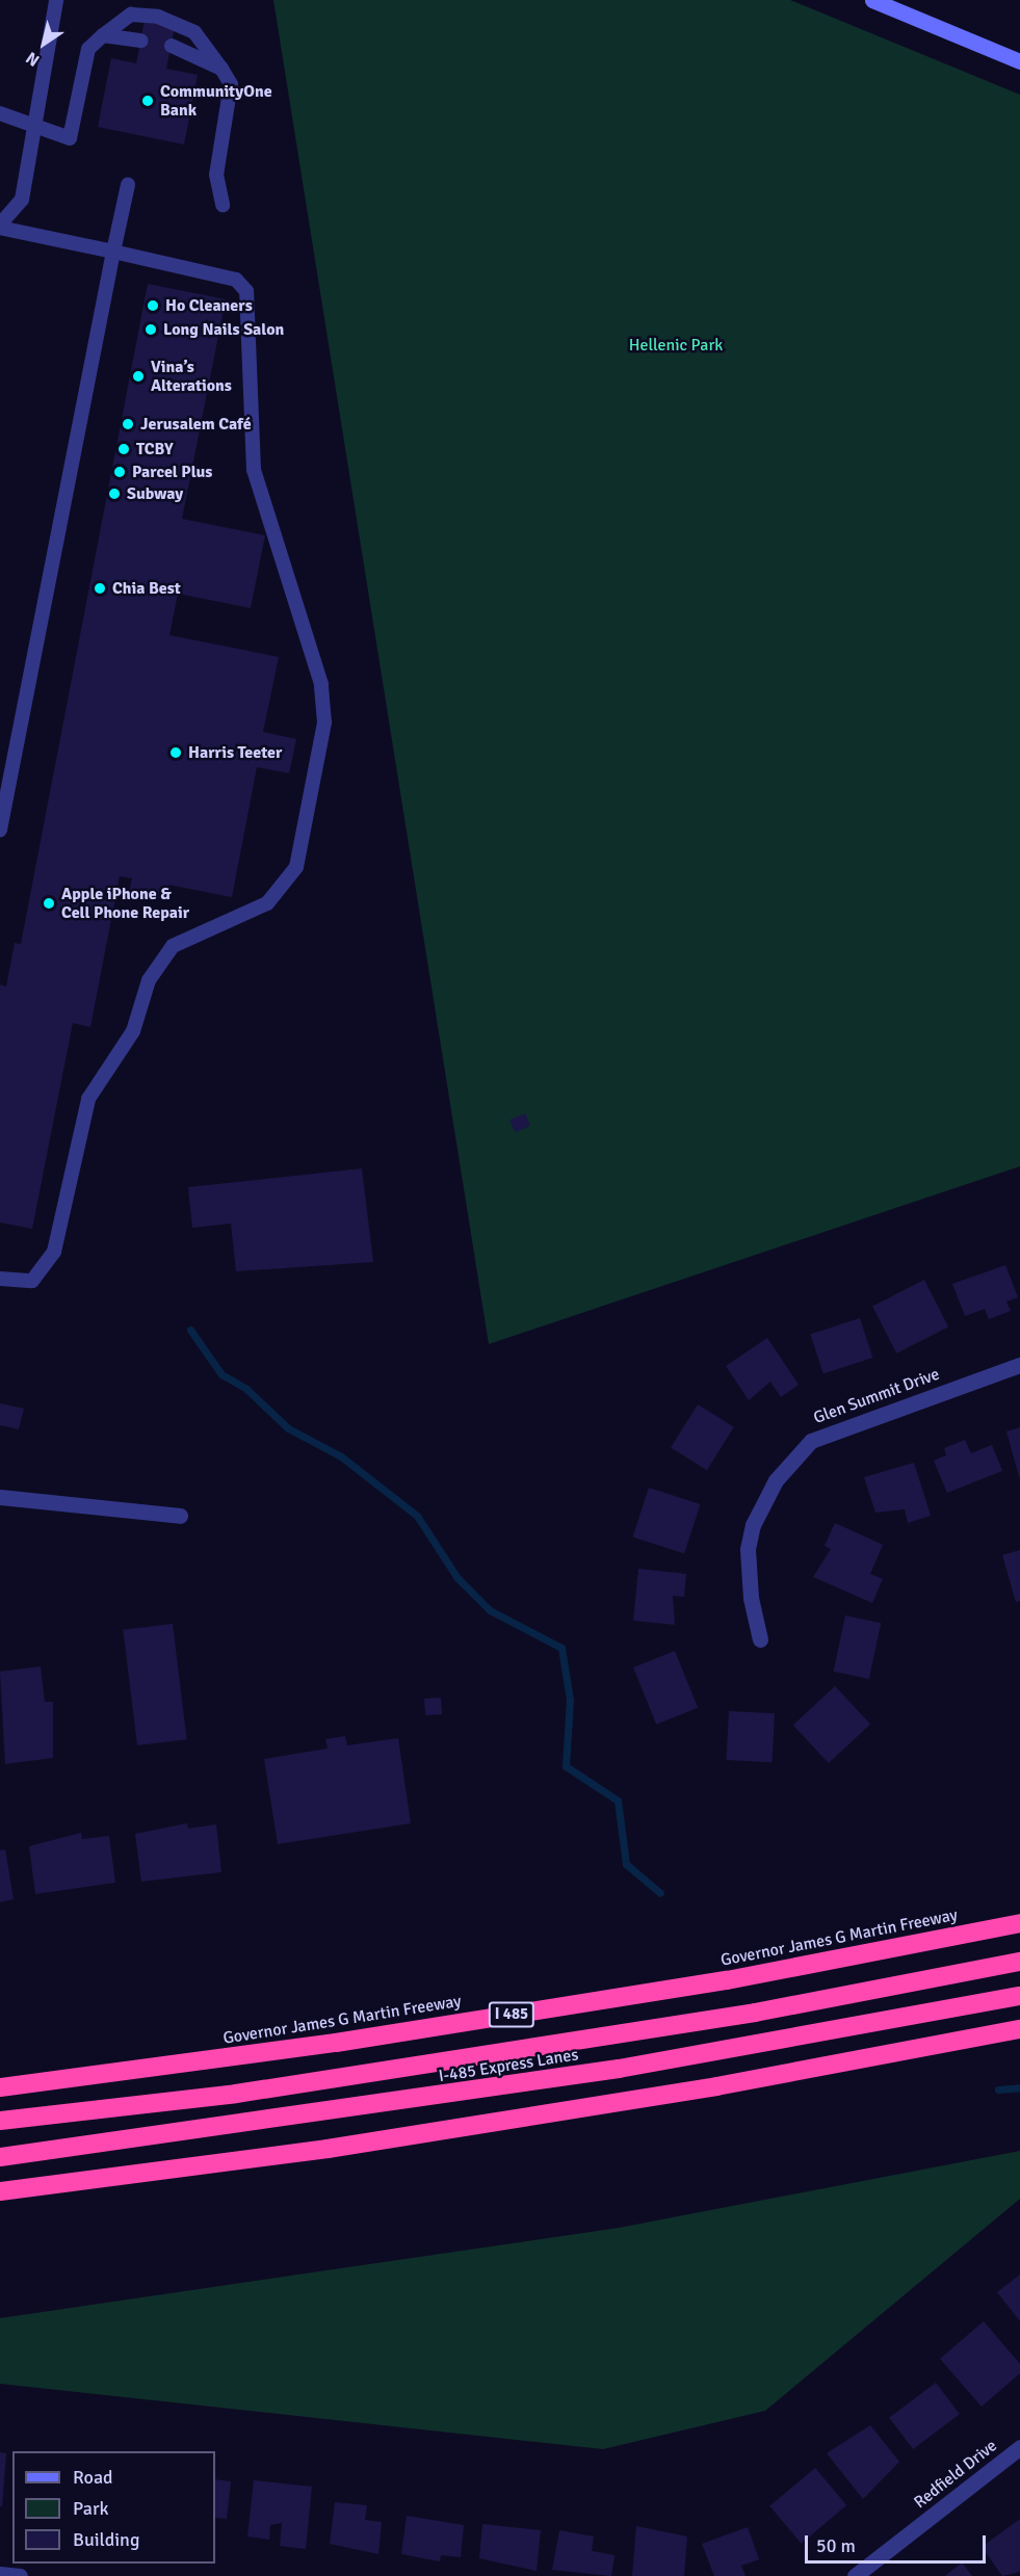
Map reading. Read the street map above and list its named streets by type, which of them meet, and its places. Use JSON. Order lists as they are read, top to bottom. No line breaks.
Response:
{"streets":{"highway":["Governor James G Martin Freeway","I 485","I-485 Express Lanes"],"street":["Glen Summit Drive","Redfield Drive"]},"parks":["Hellenic Park"],"places":["CommunityOne Bank","Ho Cleaners","Long Nails Salon","Vina’s Alterations","Jerusalem Café","TCBY","Parcel Plus","Subway","Chia Best","Harris Teeter","Apple iPhone & Cell Phone Repair"],"legend":["Road","Park","Building"],"scale_bar":"50 m","north":"bottom left"}
